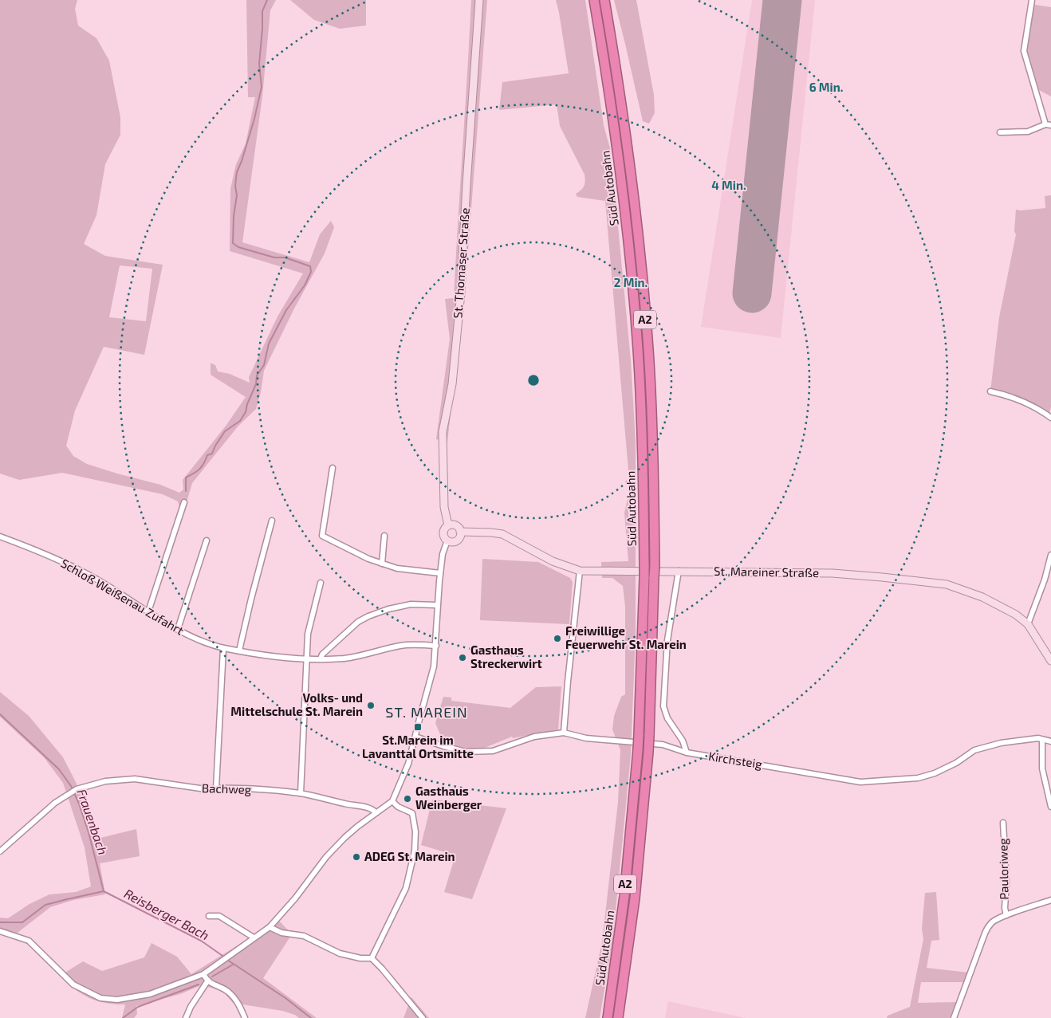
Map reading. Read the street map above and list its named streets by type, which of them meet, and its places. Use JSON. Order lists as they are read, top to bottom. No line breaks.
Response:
{"streets":{"highway":["Süd Autobahn","A2"],"main road":["St. Thomaser Straße","St. Mareiner Straße"],"street":["Schloß Weißenau Zufahrt","Kirchsteig","Bachweg","Pauloriweg"]},"crossings":[["St. Thomaser Straße","St. Mareiner Straße"]],"districts":["ST. MAREIN"],"water":["Frauenbach","Reisberger Bach"],"places":{"other":["Freiwillige Feuerwehr St. Marein","Gasthaus Streckerwirt","Volks- und Mittelschule St. Marein","Gasthaus Weinberger","ADEG St. Marein"],"transit":["St.Marein im Lavanttal Ortsmitte"]},"rings":["6 Min.","4 Min.","2 Min."]}
